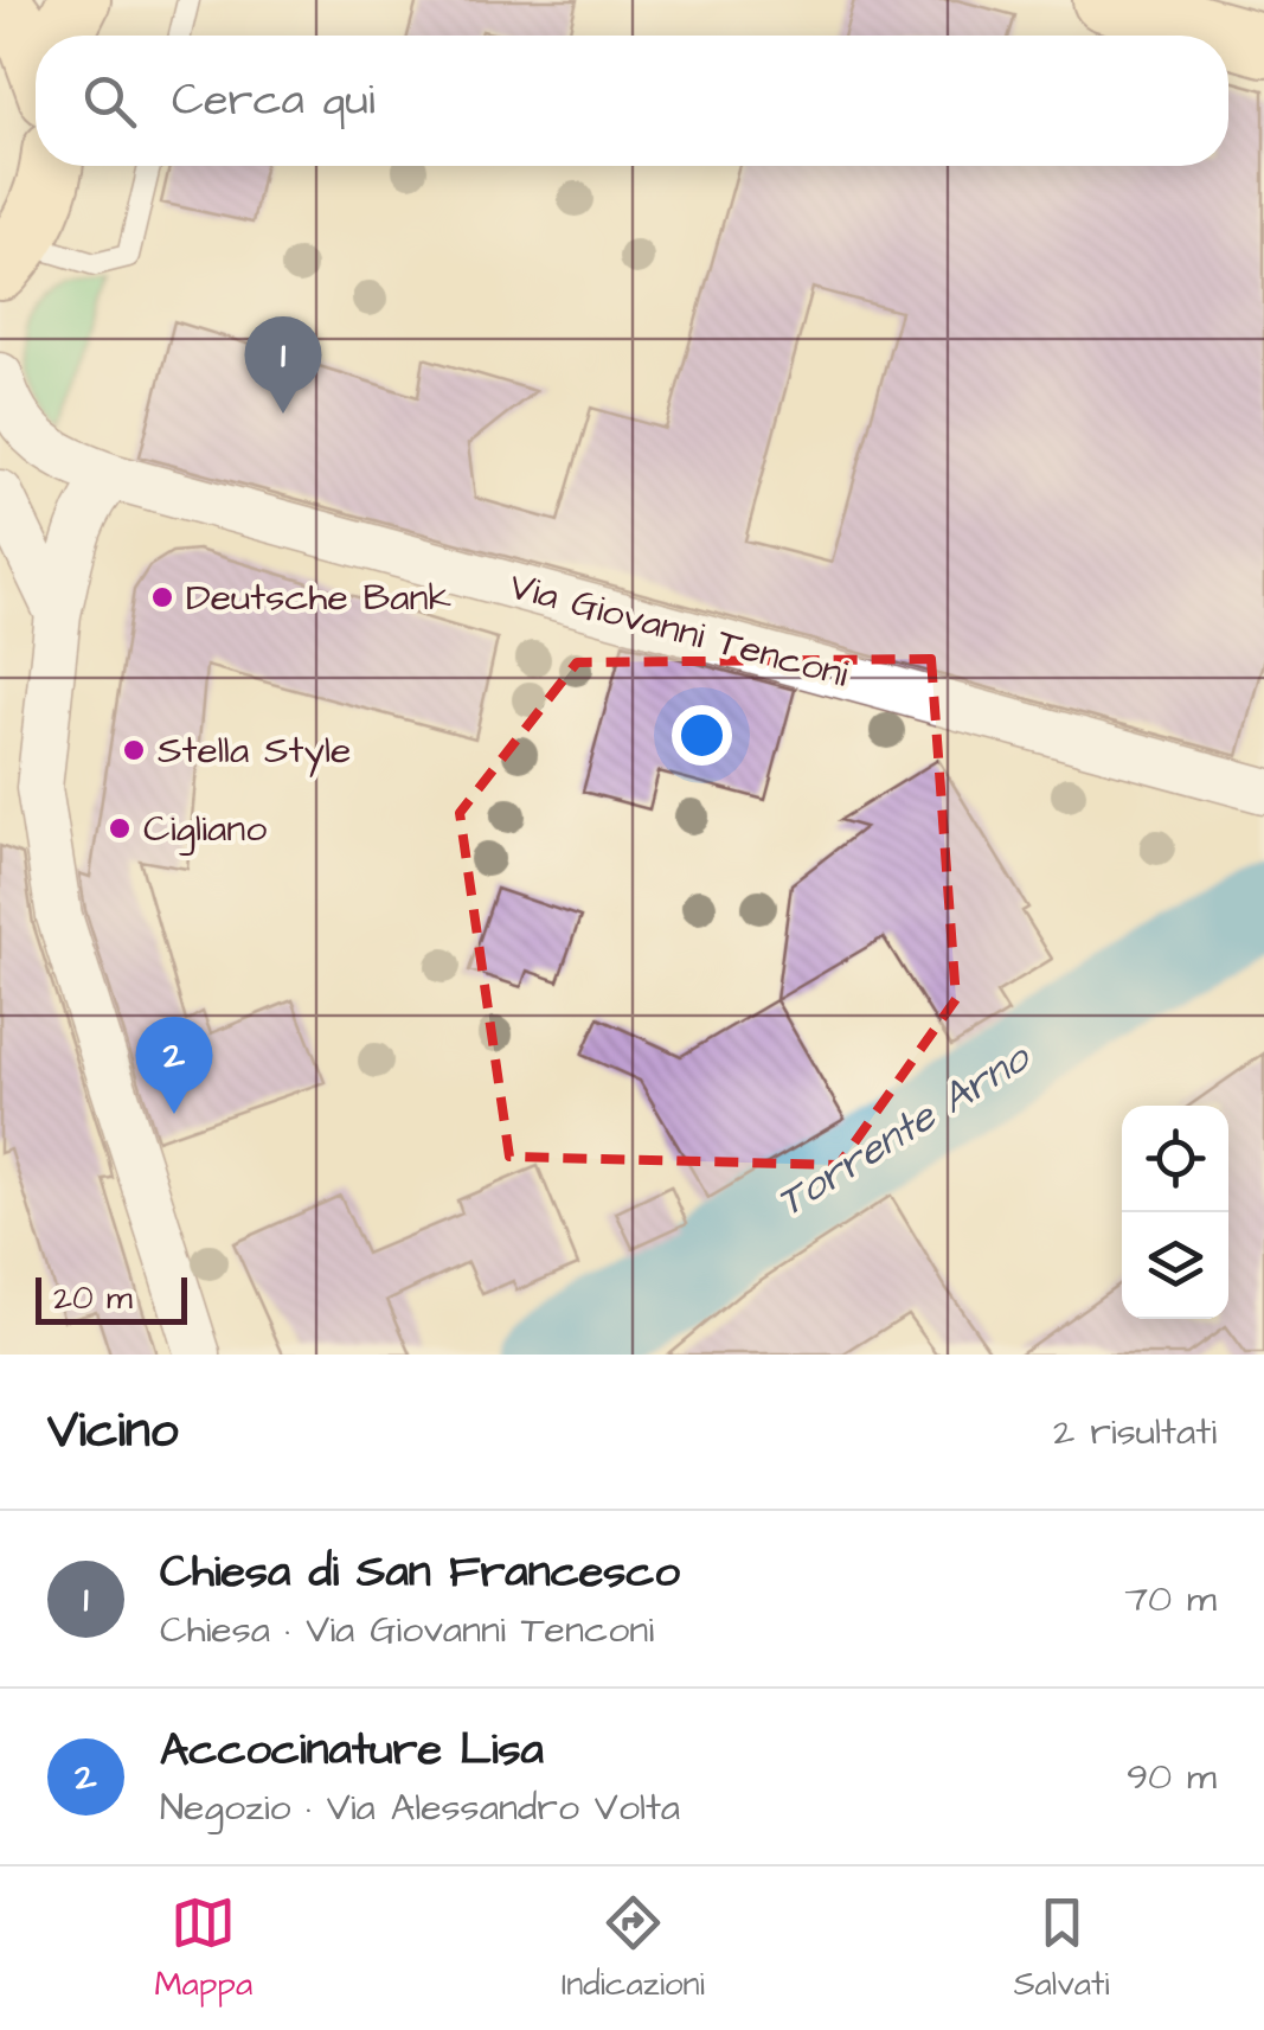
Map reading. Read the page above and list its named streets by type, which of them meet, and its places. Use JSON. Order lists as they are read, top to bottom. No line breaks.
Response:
{"streets":{"street":["Via Giovanni Tenconi"]},"water":["Torrente Arno"],"places":["Deutsche Bank","Stella Style","Cigliano"],"scale_bar":"20 m","page":{"search":"Cerca qui","pins":["1","2"],"scale":"20 m","heading":["Vicino","2 risultati"],"list":[{"mark":"1","name":"Chiesa di San Francesco","note":"Chiesa · Via Giovanni Tenconi","value":"70 m"},{"mark":"2","name":"Accocinature Lisa","note":"Negozio · Via Alessandro Volta","value":"90 m"}],"nav":["Mappa","Indicazioni","Salvati"]}}
